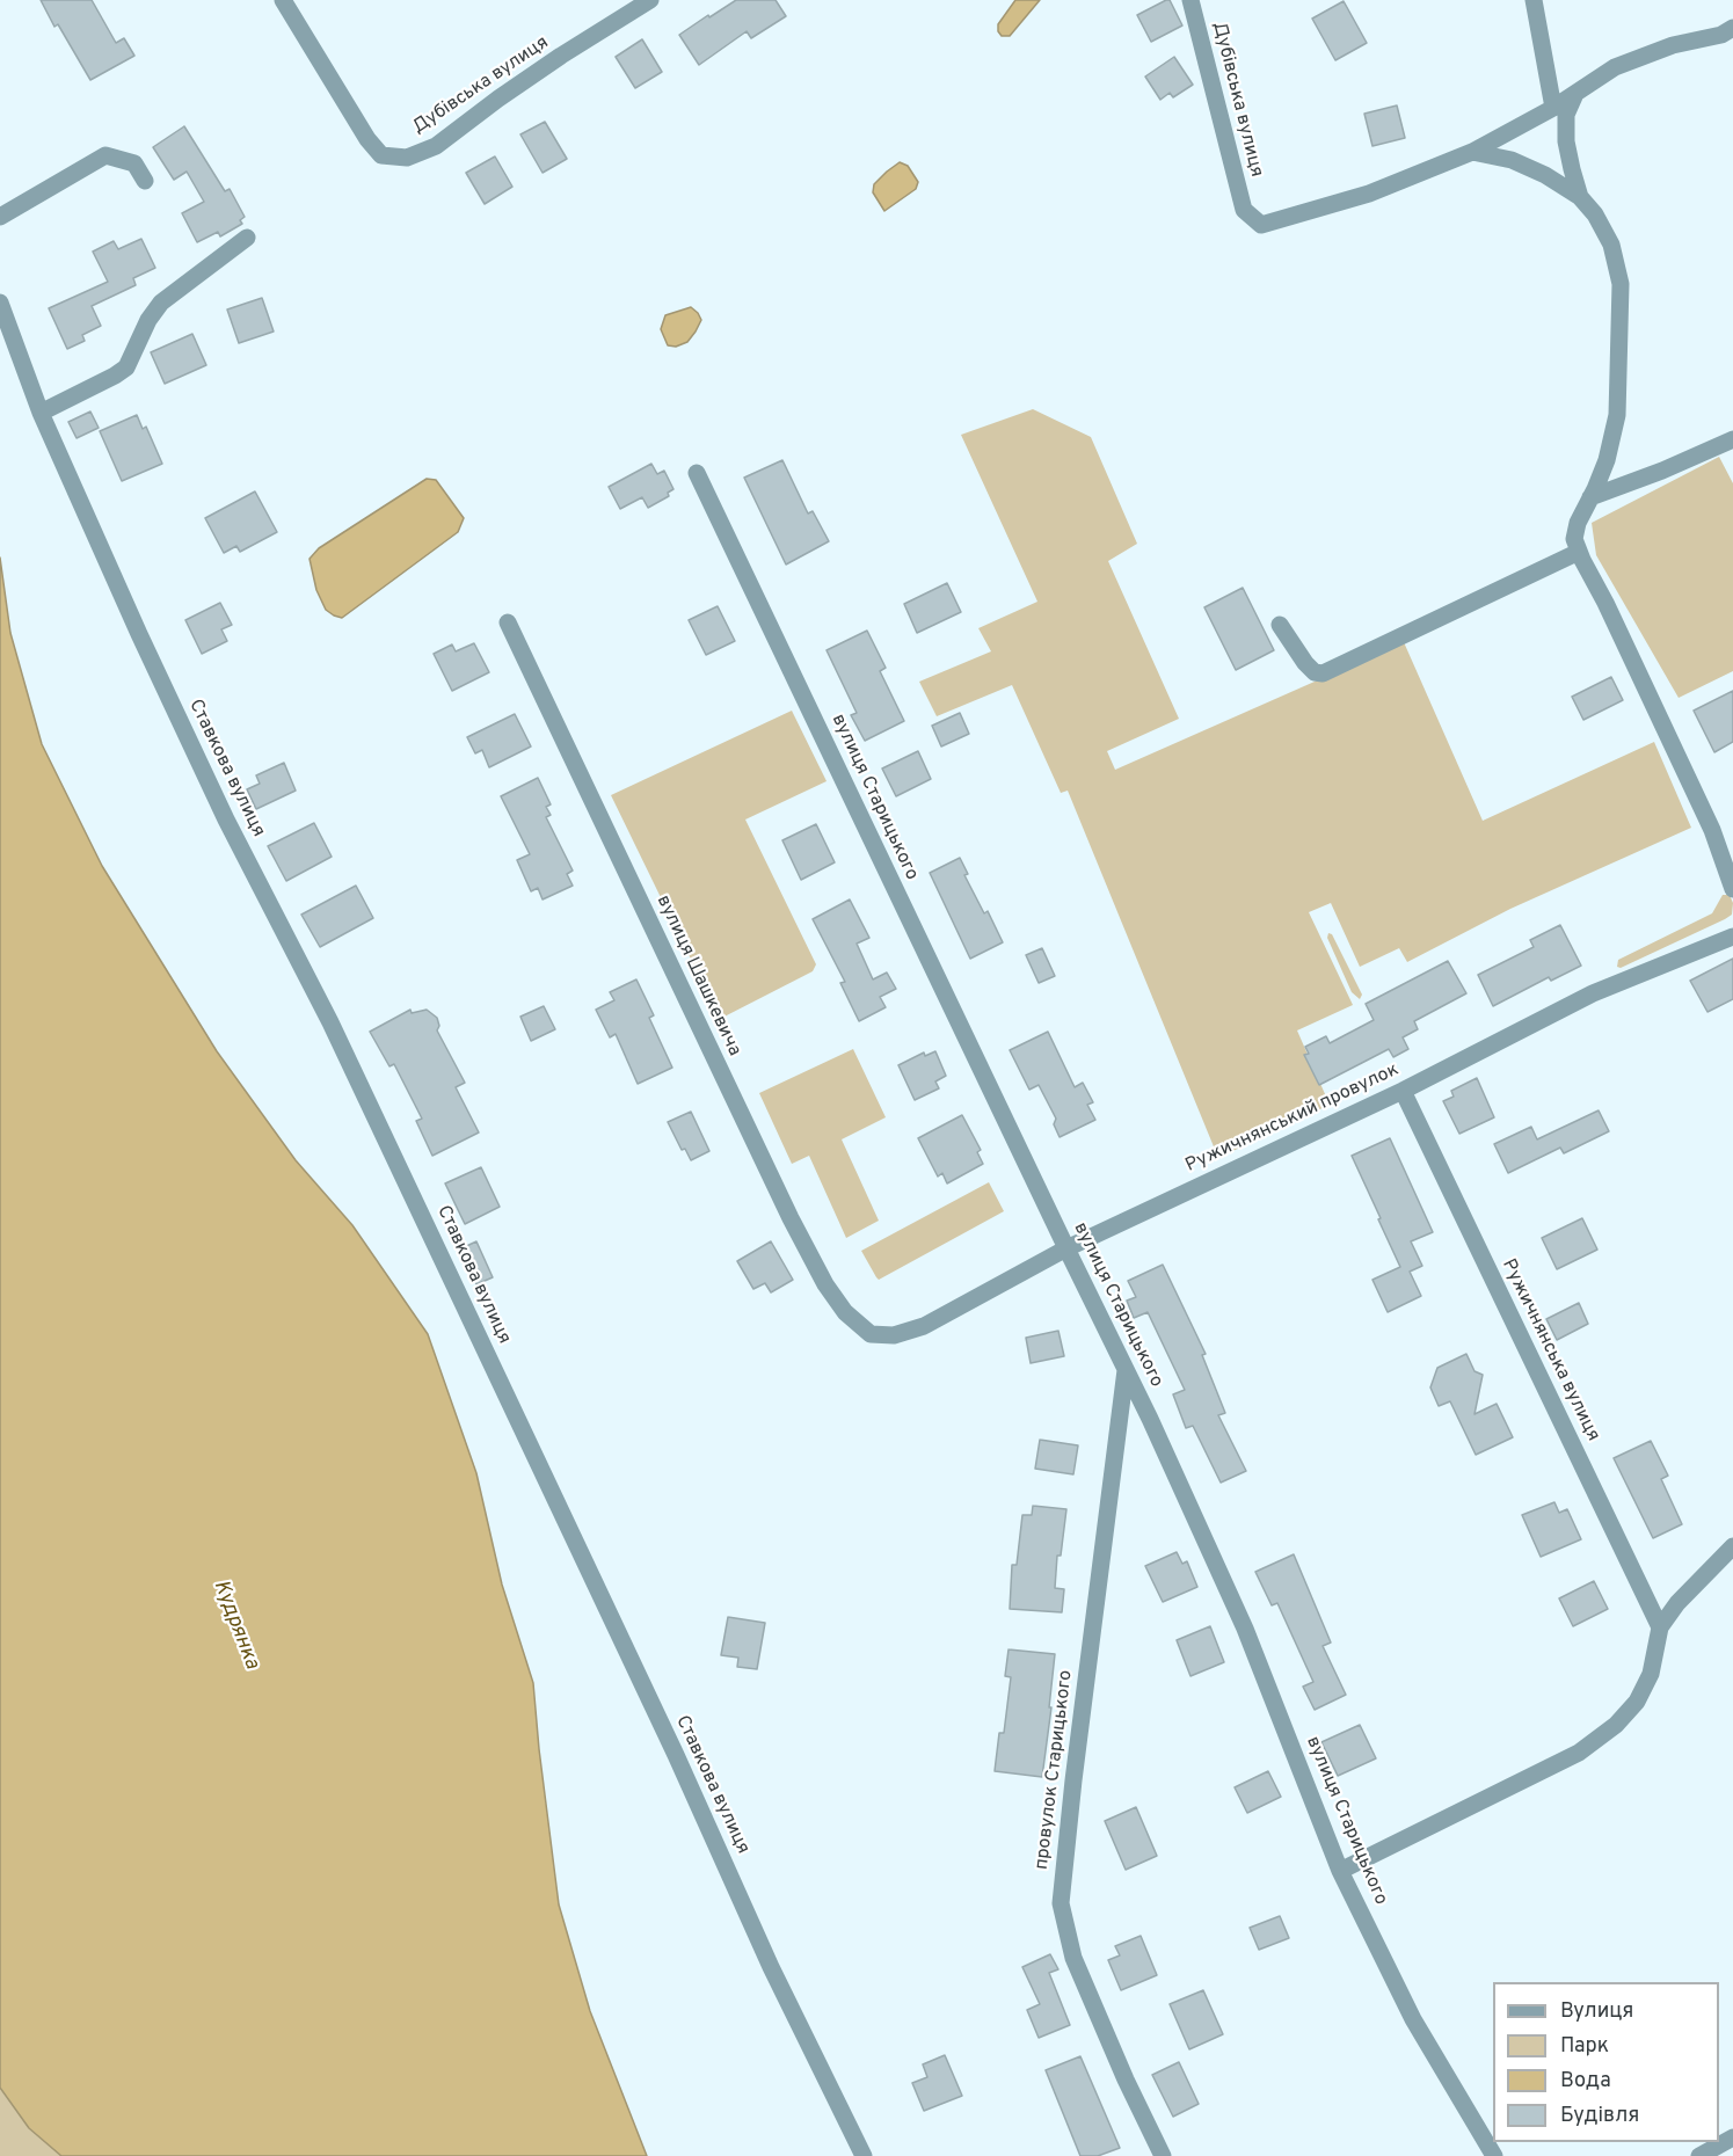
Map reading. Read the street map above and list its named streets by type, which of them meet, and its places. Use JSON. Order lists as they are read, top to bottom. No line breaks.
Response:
{"streets":{"street":["Дубівська вулиця","Ставкова вулиця","вулиця Старицького","вулиця Шашкевича","Ружичнянський провулок","Ружичнянська вулиця","провулок Старицького"]},"crossings":[["вулиця Старицького","Ружичнянський провулок"],["вулиця Старицького","провулок Старицького"],["вулиця Шашкевича","Ружичнянський провулок"],["Ружичнянський провулок","Ружичнянська вулиця"]],"water":["Кудрянка"],"legend":["Вулиця","Парк","Вода","Будівля"]}
